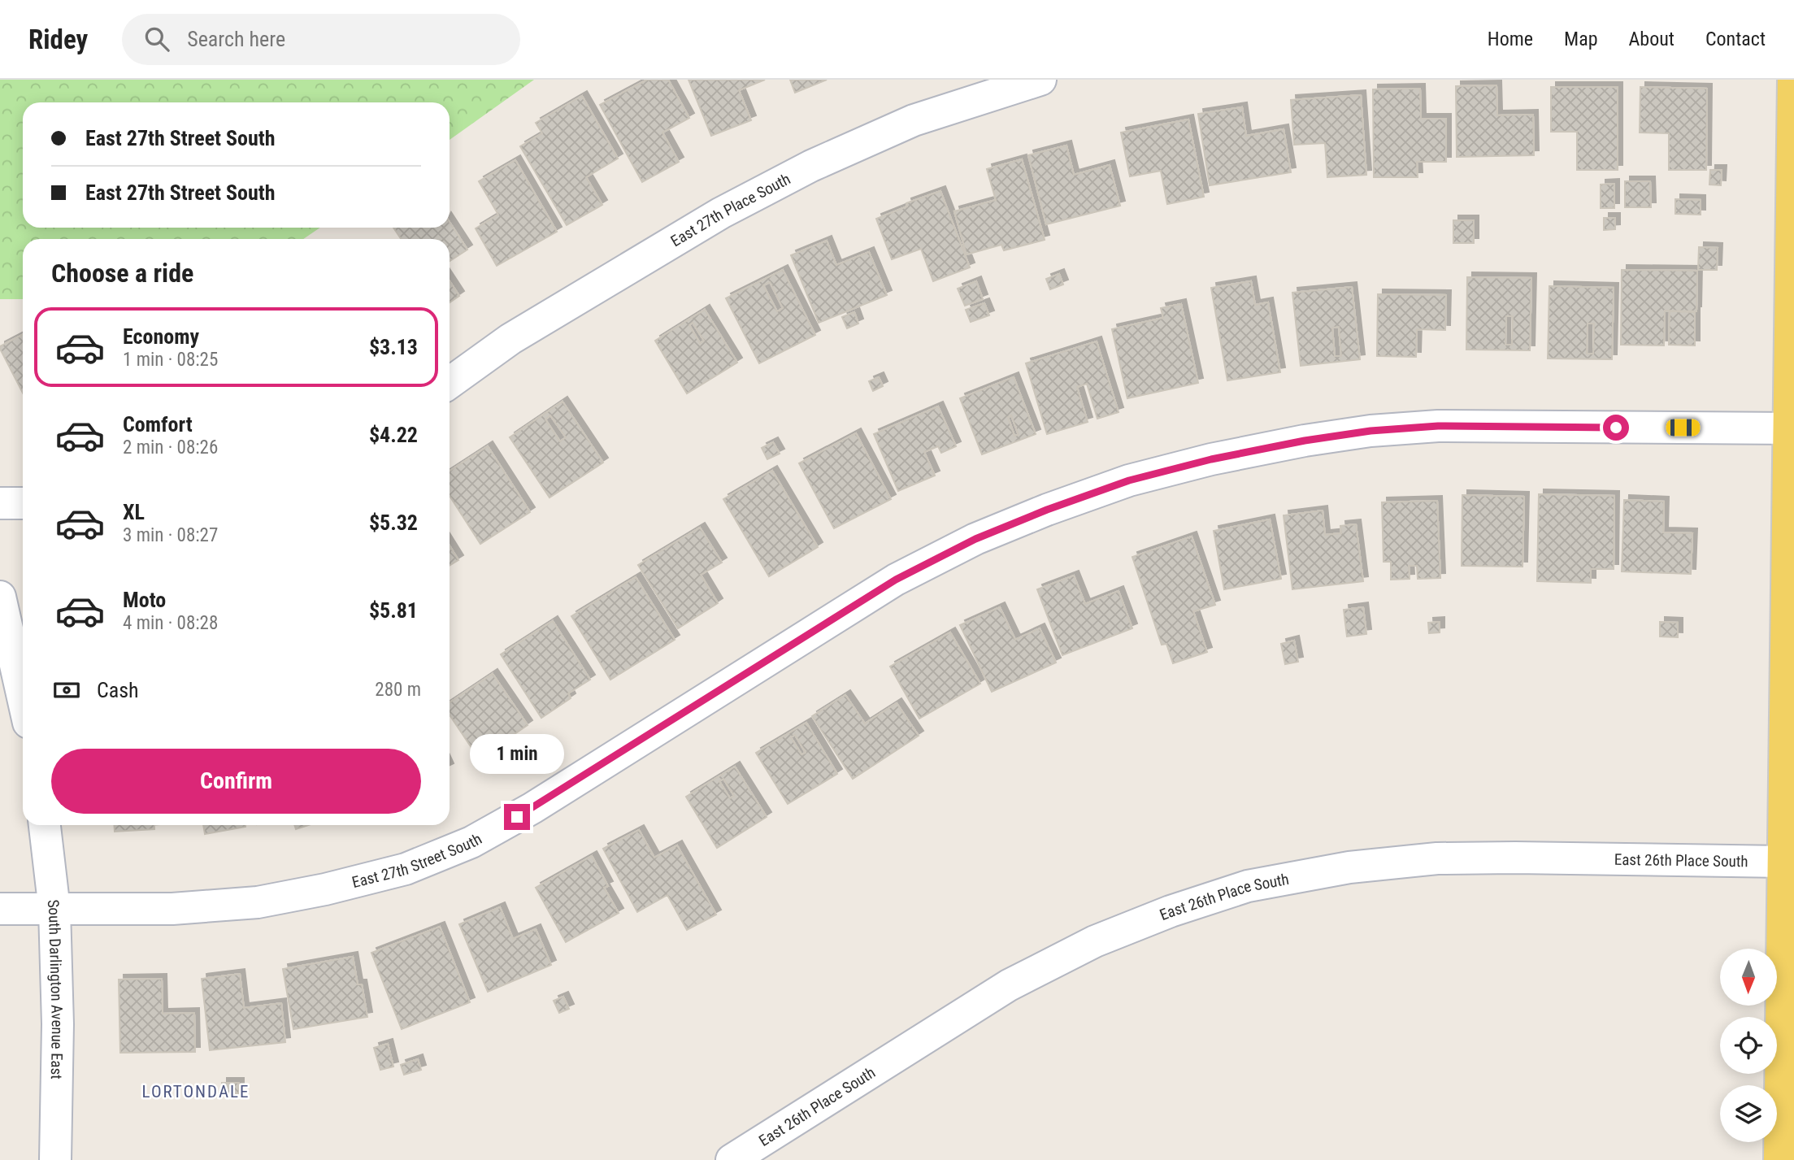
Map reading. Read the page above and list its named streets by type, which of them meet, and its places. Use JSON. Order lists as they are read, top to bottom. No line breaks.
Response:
{"streets":{"street":["East 27th Place South","East 27th Street South","East 26th Place South","South Darlington Avenue East"]},"crossings":[["East 27th Street South","South Darlington Avenue East"]],"districts":["LORTONDALE"],"north":"bottom","page":{"header":"Ridey","search":"Search here","nav":["Home","Map","About","Contact"],"banner":["East 27th Street South","East 27th Street South"],"heading":"Choose a ride","list":[{"name":"Economy","note":"1 min · 08:25","value":"$3.13"},{"name":"Comfort","note":"2 min · 08:26","value":"$4.22"},{"name":"XL","note":"3 min · 08:27","value":"$5.32"},{"name":"Moto","note":"4 min · 08:28","value":"$5.81"}],"pay":["Cash","280 m"],"bubble":"1 min","buttons":"Confirm"}}
